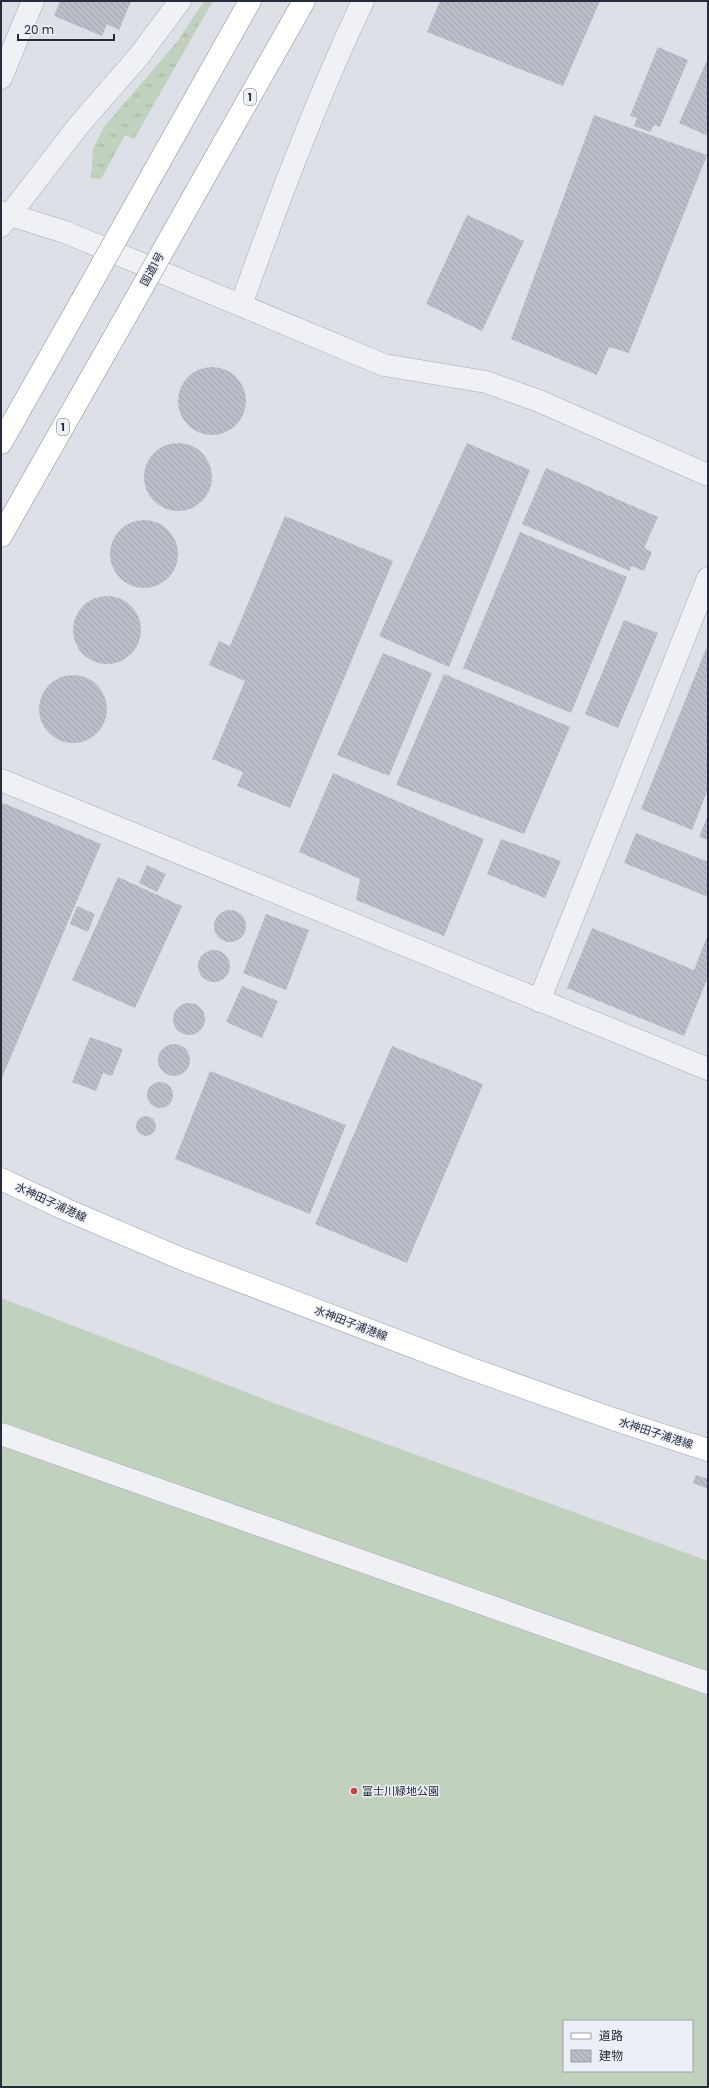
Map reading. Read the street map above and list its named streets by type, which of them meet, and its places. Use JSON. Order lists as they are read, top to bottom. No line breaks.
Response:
{"streets":{"main road":["1","国道1号","水神田子浦港線"]},"places":["富士川緑地公園"],"legend":["道路","建物"],"scale_bar":"20 m"}
